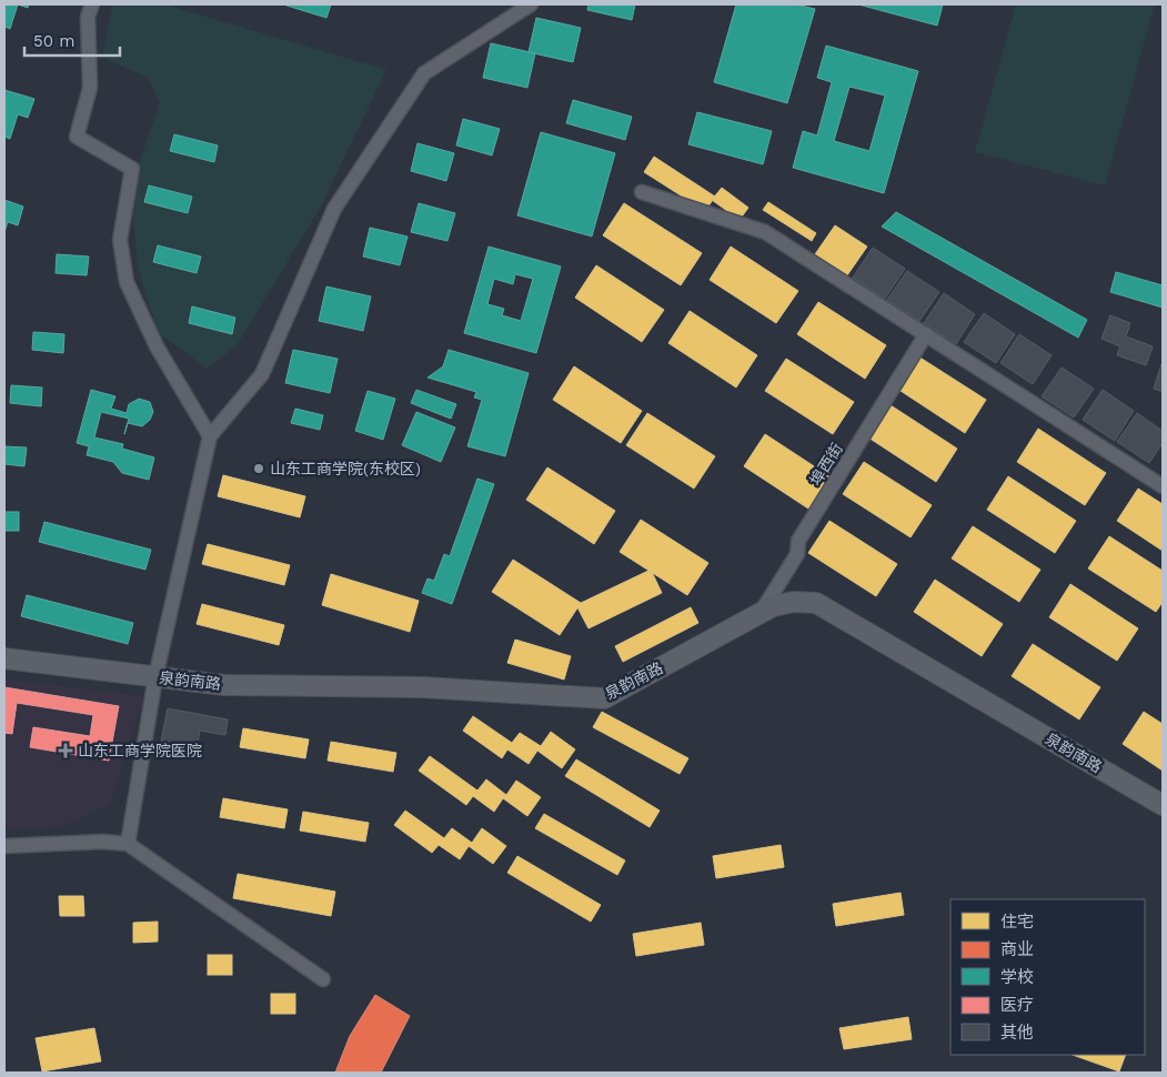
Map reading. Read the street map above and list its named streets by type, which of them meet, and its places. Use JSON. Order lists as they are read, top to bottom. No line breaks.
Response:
{"streets":{"street":["埠西街","泉韵南路"]},"crossings":[["埠西街","泉韵南路"]],"places":{"other":["山东工商学院(东校区)"],"health":["山东工商学院医院"]},"legend":["住宅","商业","学校","医疗","其他"],"scale_bar":"50 m"}
